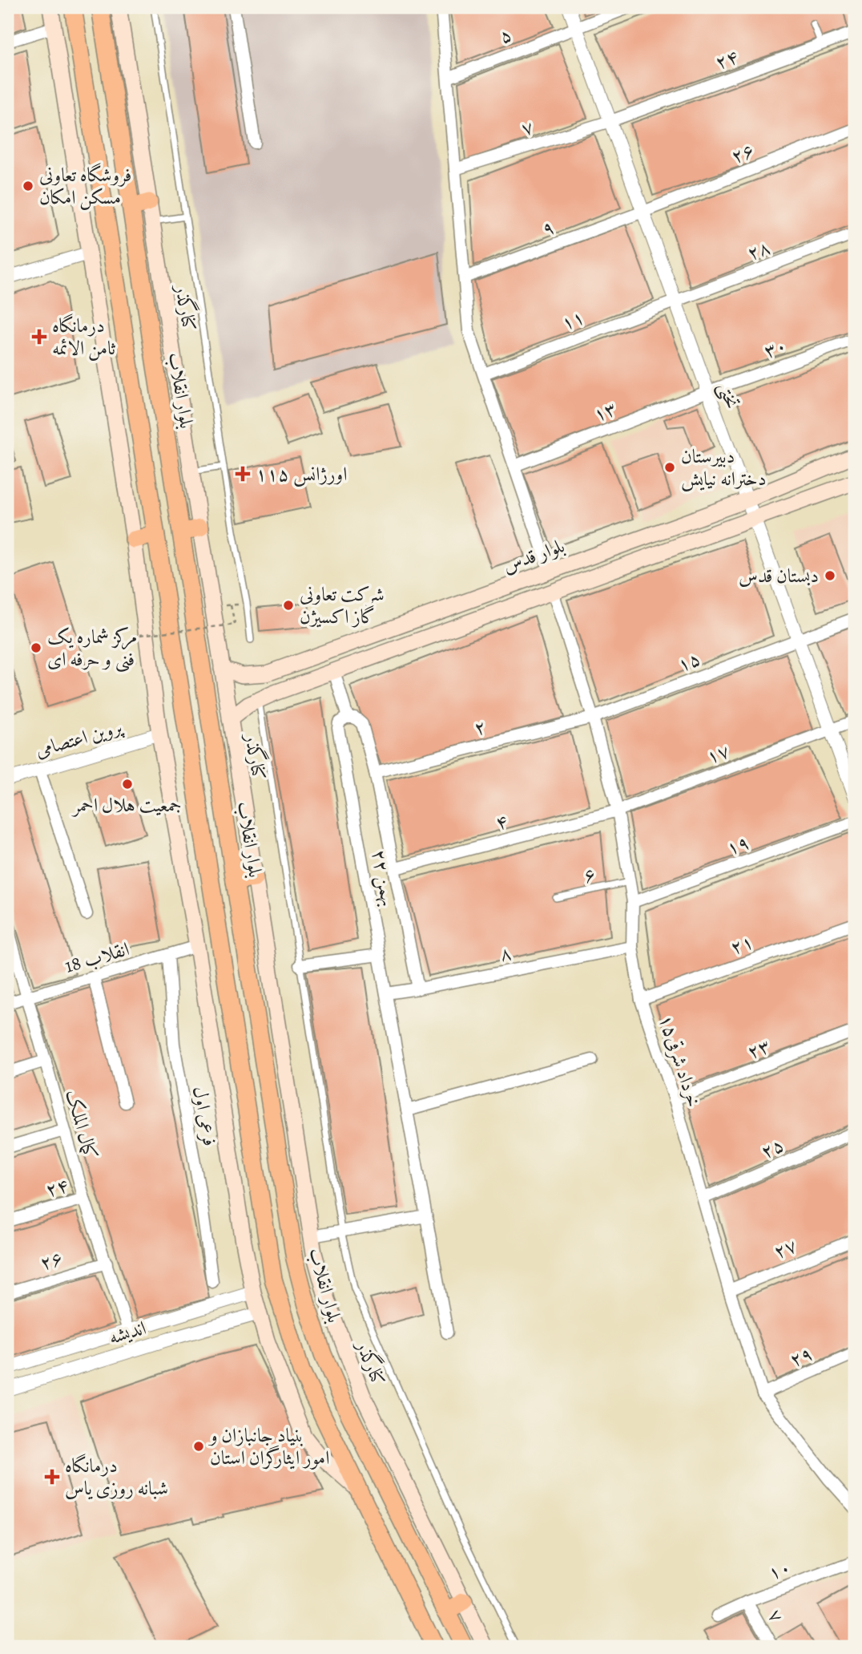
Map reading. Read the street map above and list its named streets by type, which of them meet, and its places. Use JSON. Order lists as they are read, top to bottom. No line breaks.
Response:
{"streets":{"main road":["کنارگذر","بلوار انقلاب","بلوار قدس"],"street":["۵","۲۴","۷","۲۶","۹","۲۸","۱۱","۳۰","تختی","۱۳","۱۵","۲","پروین اعتصامی","۱۷","۴","۱۹","۲۲ بهمن","۲۱","۸","انقلاب 18","۲۳","۱۵خرداد شرقی","فرعی اول","کمال الملک","۲۵","۲۷","اندیشه","۲۹","۱۰"],"lane":["۶"]},"crossings":[["۵","تختی"],["۲۴","۷"],["۲۴","تختی"],["۲۴","کمال الملک"],["۷","تختی"],["۷","۱۰"],["۲۶","۹"],["۲۶","تختی"],["۲۶","کمال الملک"],["۹","تختی"],["۲۸","۱۱"],["۲۸","تختی"],["کنارگذر","بلوار قدس"],["۱۱","تختی"],["۳۰","تختی"],["۳۰","۱۳"],["تختی","۱۳"],["تختی","بلوار قدس"],["تختی","۱۵"],["تختی","۱۷"],["بلوار قدس","۱۵خرداد شرقی"],["۱۵","۲"],["۱۵","۱۵خرداد شرقی"],["۲","۲۲ بهمن"],["۲","۱۵خرداد شرقی"],["۱۷","۴"],["۱۷","۱۵خرداد شرقی"],["۴","۲۲ بهمن"],["۴","۱۵خرداد شرقی"],["۱۹","۱۵خرداد شرقی"],["۶","۱۵خرداد شرقی"],["۲۲ بهمن","۸"],["۲۱","۱۵خرداد شرقی"],["۸","۱۵خرداد شرقی"],["انقلاب 18","فرعی اول"],["انقلاب 18","کمال الملک"],["۲۳","۱۵خرداد شرقی"],["۱۵خرداد شرقی","۲۵"],["۱۵خرداد شرقی","۲۷"],["۱۵خرداد شرقی","۲۹"],["کمال الملک","اندیشه"]],"places":{"other":["فروشگاه تعاونی مسکن امکان","دبیرستان دخترانه نیایش","دبستان قدس","شرکت تعاونی گاز اکسیژن","مرکز شماره یک فنی و حرفه ای","جمعیت هلال احمر","بنیاد جانبازان و امور ایثارگران استان"],"health":["درمانگاه ثامن الائمه","اورژانس ۱۱۵","درمانگاه شبانه روزی یاس"]}}
